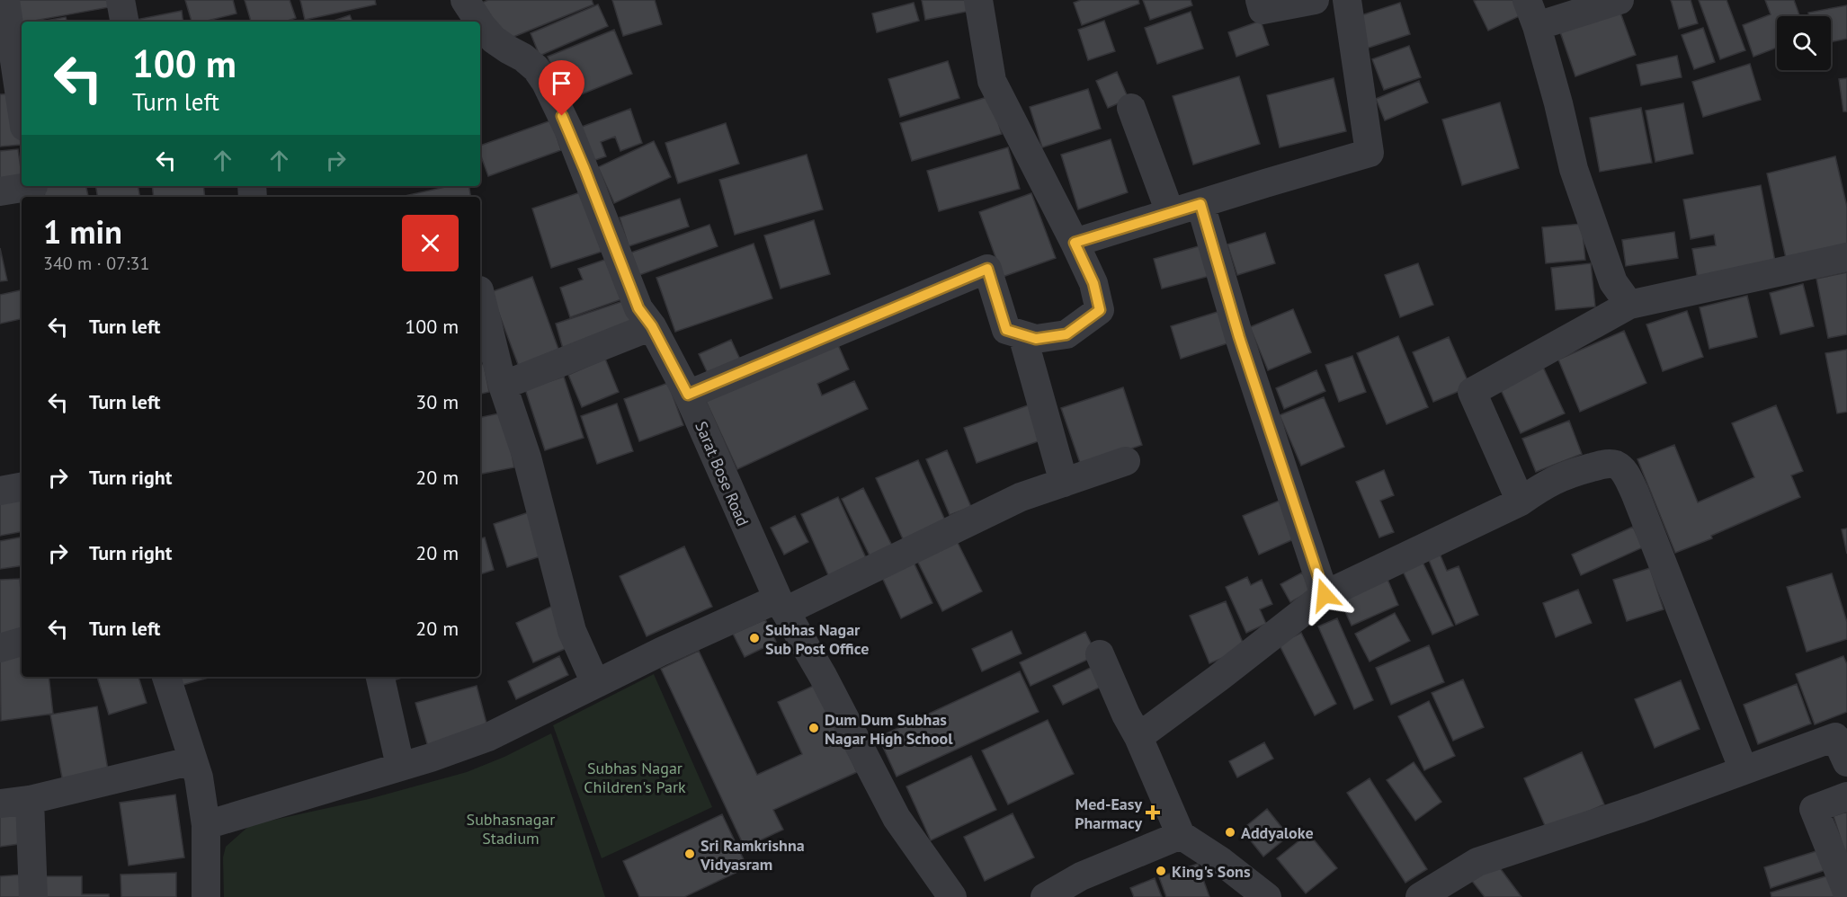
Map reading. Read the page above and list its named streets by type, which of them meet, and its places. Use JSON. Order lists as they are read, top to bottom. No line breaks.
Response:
{"streets":{"street":["Sarat Bose Road"]},"parks":["Subhas Nagar Children's Park","Subhasnagar Stadium"],"places":{"other":["Subhas Nagar Sub Post Office","Dum Dum Subhas Nagar High School","Addyaloke","Sri Ramkrishna Vidyasram","King's Sons"],"health":["Med-Easy Pharmacy"]},"page":{"turn":["100 m","Turn left"],"heading":["1 min","340 m · 07:31"],"list":[{"name":"Turn left","value":"100 m"},{"name":"Turn left","value":"30 m"},{"name":"Turn right","value":"20 m"},{"name":"Turn right","value":"20 m"},{"name":"Turn left","value":"20 m"}]}}
